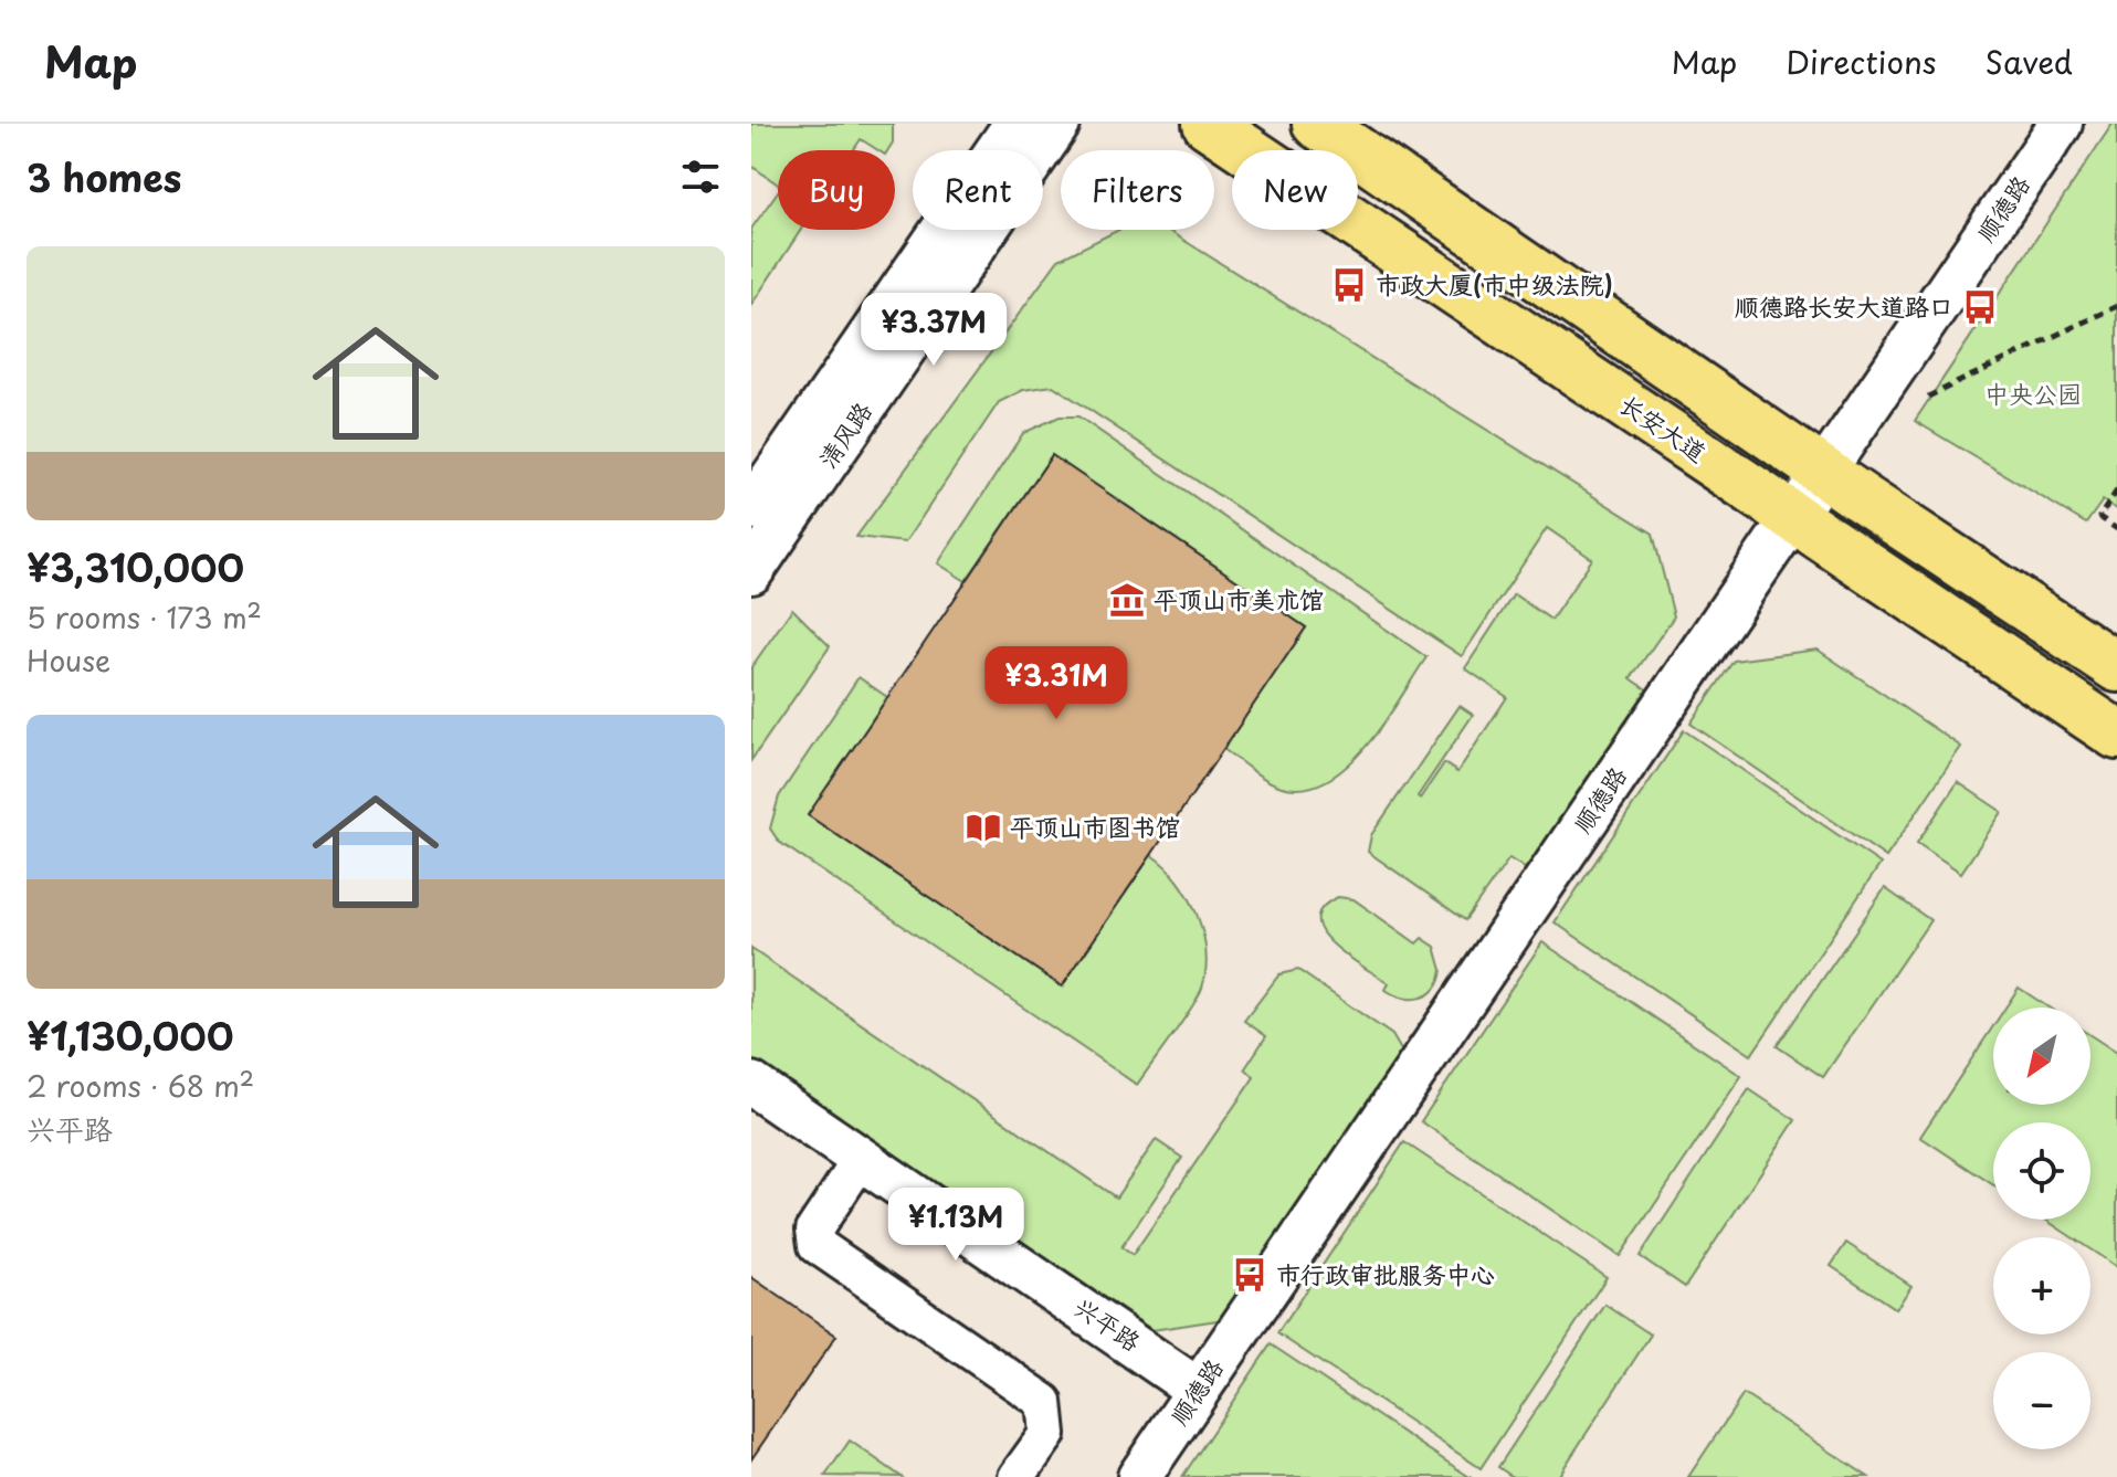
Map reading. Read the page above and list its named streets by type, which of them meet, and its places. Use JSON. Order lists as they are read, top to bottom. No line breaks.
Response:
{"streets":{"main road":["长安大道"],"street":["顺德路","清风路","兴平路"]},"crossings":[["顺德路","长安大道"],["顺德路","兴平路"]],"parks":["中央公园"],"places":{"bus stop":["市政大厦(市中级法院)","顺德路长安大道路口","市行政审批服务中心"],"museum":["平顶山市美术馆"],"library":["平顶山市图书馆"]},"north":"bottom left","page":{"header":"Map","nav":["Map","Directions","Saved"],"heading":"3 homes","chip":["Buy","Rent","Filters","New"],"list":[{"name":"¥3,310,000","note":"5 rooms · 173 m² · House"},{"name":"¥1,130,000","note":"2 rooms · 68 m² · 兴平路"}],"price":["¥3.37M","¥3.31M","¥1.13M"],"map_buttons":["+","−"]}}
